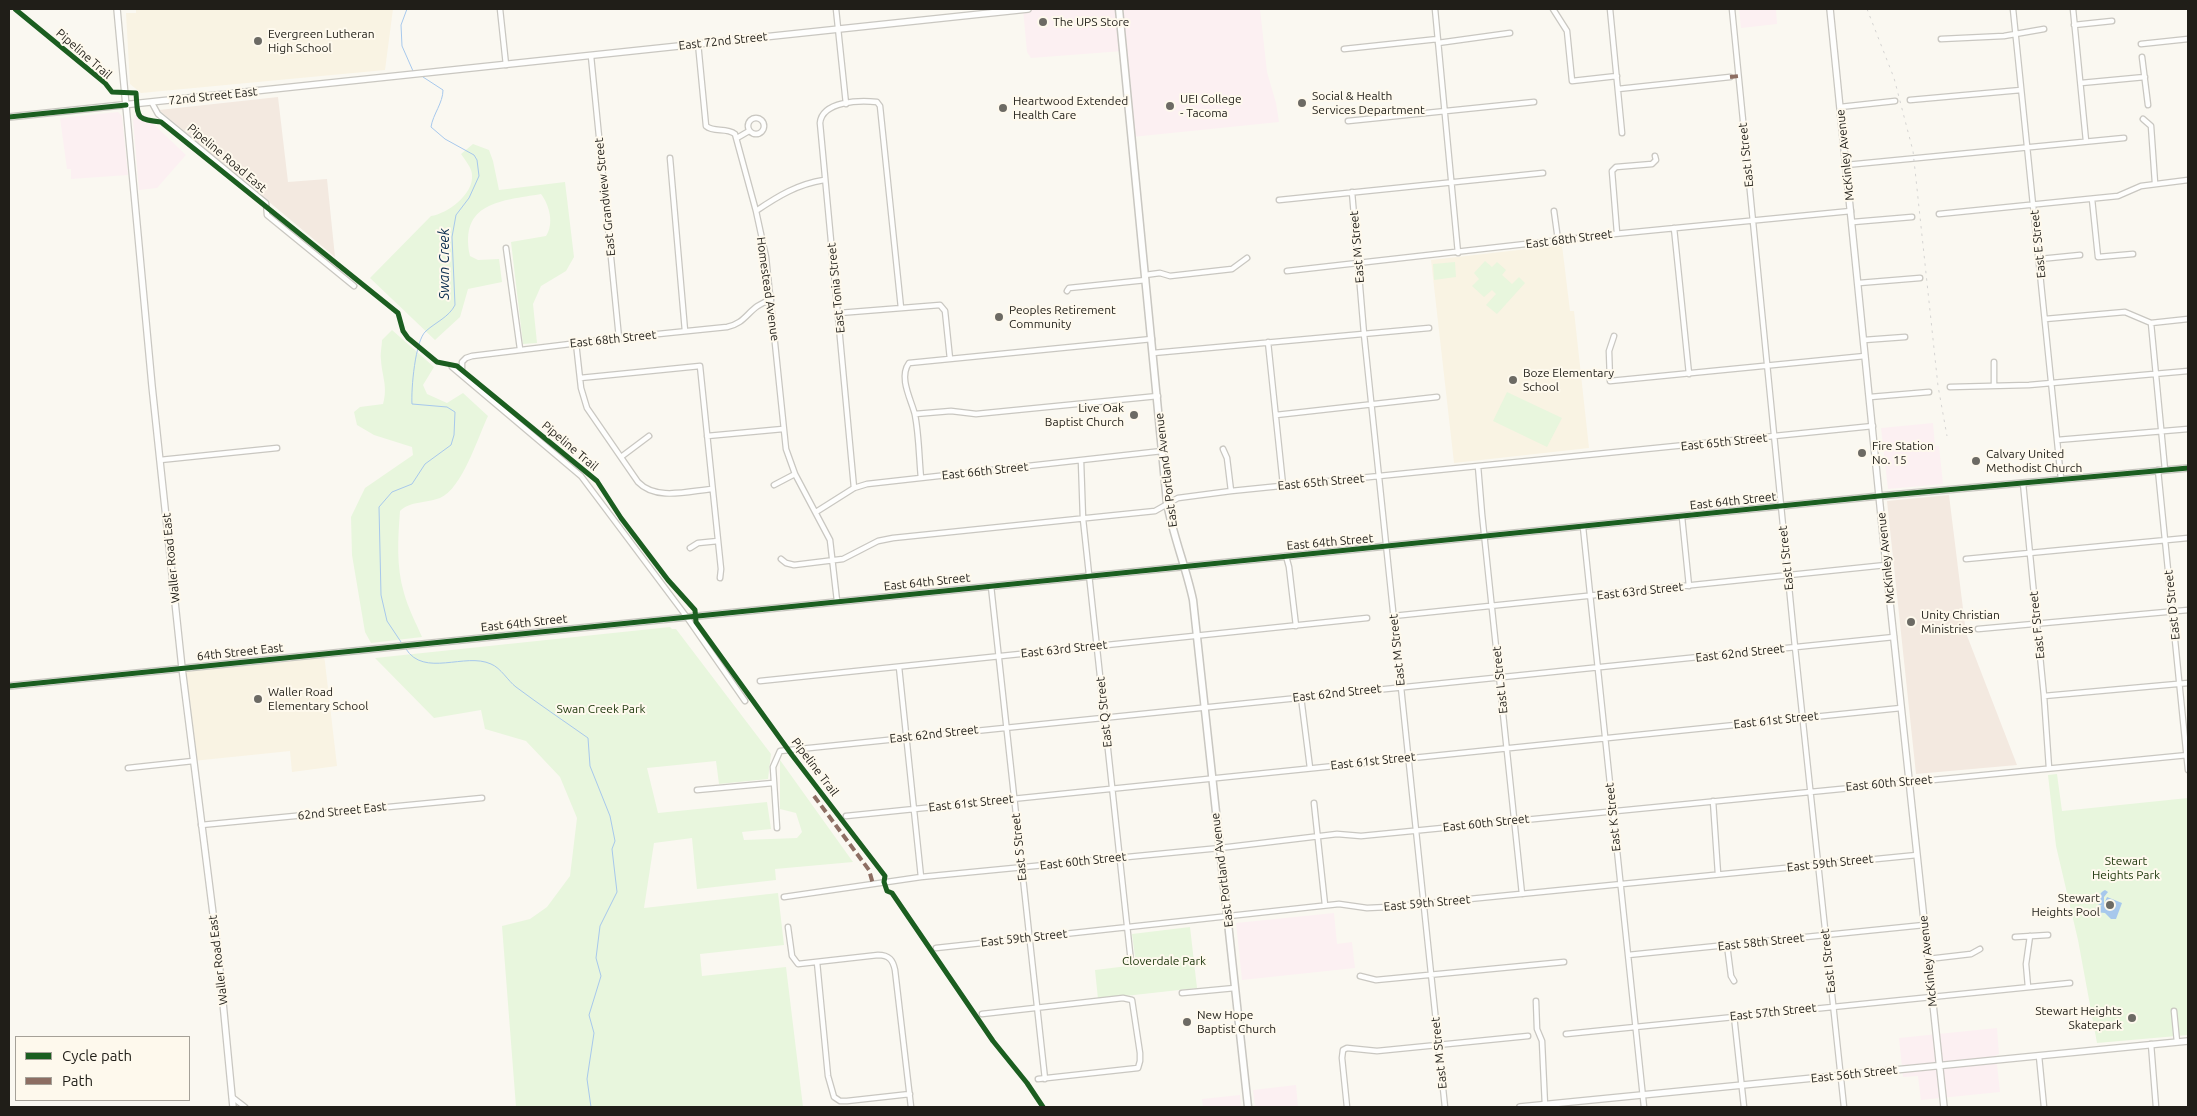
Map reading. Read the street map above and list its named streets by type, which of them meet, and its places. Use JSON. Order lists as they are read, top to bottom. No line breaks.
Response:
{"streets":{"main road":["East Portland Avenue"],"street":["East 72nd Street","72nd Street East","East I Street","McKinley Avenue","Pipeline Road East","East Grandview Street","East 68th Street","East E Street","East M Street","East Tonia Street","Homestead Avenue","East 65th Street","East 66th Street","East 64th Street","Waller Road East","East 63rd Street","East D Street","East F Street","64th Street East","East 62nd Street","East L Street","East Q Street","East 61st Street","East 60th Street","62nd Street East","East K Street","East S Street","East 59th Street","East 58th Street","East 57th Street","East 56th Street"],"cycle path":["Pipeline Trail"]},"crossings":[["East 72nd Street","72nd Street East"],["East 72nd Street","East Grandview Street"],["72nd Street East","Pipeline Road East"],["72nd Street East","Waller Road East"],["East I Street","East 68th Street"],["East I Street","East 65th Street"],["East I Street","East 64th Street"],["East I Street","East 63rd Street"],["East I Street","East 62nd Street"],["East I Street","East 61st Street"],["East I Street","East 60th Street"],["East I Street","East 59th Street"],["East I Street","East 58th Street"],["East I Street","East 57th Street"],["East I Street","East 56th Street"],["McKinley Avenue","East 68th Street"],["McKinley Avenue","East 65th Street"],["McKinley Avenue","East 64th Street"],["McKinley Avenue","East 63rd Street"],["McKinley Avenue","East 62nd Street"],["McKinley Avenue","East 61st Street"],["McKinley Avenue","East 60th Street"],["McKinley Avenue","East 59th Street"],["McKinley Avenue","East 58th Street"],["McKinley Avenue","East 57th Street"],["McKinley Avenue","East 56th Street"],["East Grandview Street","East 68th Street"],["East 68th Street","East M Street"],["East 68th Street","Homestead Avenue"],["East E Street","East 64th Street"],["East M Street","East 65th Street"],["East M Street","East 64th Street"],["East M Street","East 63rd Street"],["East M Street","East 62nd Street"],["East M Street","East 61st Street"],["East M Street","East 60th Street"],["East M Street","East 59th Street"],["East Tonia Street","East 66th Street"],["Homestead Avenue","East 65th Street"],["Homestead Avenue","East 66th Street"],["Homestead Avenue","East 64th Street"],["East 65th Street","East Portland Avenue"],["East 65th Street","East L Street"],["East 65th Street","East Q Street"],["East Portland Avenue","East 66th Street"],["East Portland Avenue","East 64th Street"],["East Portland Avenue","East 63rd Street"],["East Portland Avenue","East 62nd Street"],["East Portland Avenue","East 61st Street"],["East Portland Avenue","East 60th Street"],["East Portland Avenue","East 59th Street"],["East 66th Street","East Q Street"],["East 64th Street","East D Street"],["East 64th Street","East F Street"],["East 64th Street","64th Street East"],["East 64th Street","East L Street"],["East 64th Street","East Q Street"],["East 64th Street","East K Street"],["East 64th Street","East S Street"],["Waller Road East","64th Street East"],["Waller Road East","62nd Street East"],["East 63rd Street","East L Street"],["East 63rd Street","East Q Street"],["East 63rd Street","East K Street"],["East 63rd Street","East S Street"],["East D Street","East 60th Street"],["East F Street","East 60th Street"],["East 62nd Street","East L Street"],["East 62nd Street","East Q Street"],["East 62nd Street","East K Street"],["East 62nd Street","East S Street"],["East L Street","East 61st Street"],["East L Street","East 60th Street"],["East L Street","East 59th Street"],["East Q Street","East 61st Street"],["East Q Street","East 60th Street"],["East Q Street","East 59th Street"],["East 61st Street","East K Street"],["East 61st Street","East S Street"],["East 60th Street","East K Street"],["East 60th Street","East S Street"],["East K Street","East 59th Street"],["East K Street","East 58th Street"],["East K Street","East 57th Street"],["East K Street","East 56th Street"],["East S Street","East 59th Street"]],"water":["Swan Creek"],"parks":["Swan Creek Park","Stewart Heights Park","Cloverdale Park"],"places":["The UPS Store","Evergreen Lutheran High School","Social & Health Services Department","UEI College - Tacoma","Heartwood Extended Health Care","Peoples Retirement Community","Boze Elementary School","Live Oak Baptist Church","Fire Station No. 15","Calvary United Methodist Church","Unity Christian Ministries","Waller Road Elementary School","Stewart Heights Pool","Stewart Heights Skatepark","New Hope Baptist Church"],"legend":["Cycle path","Path"]}
